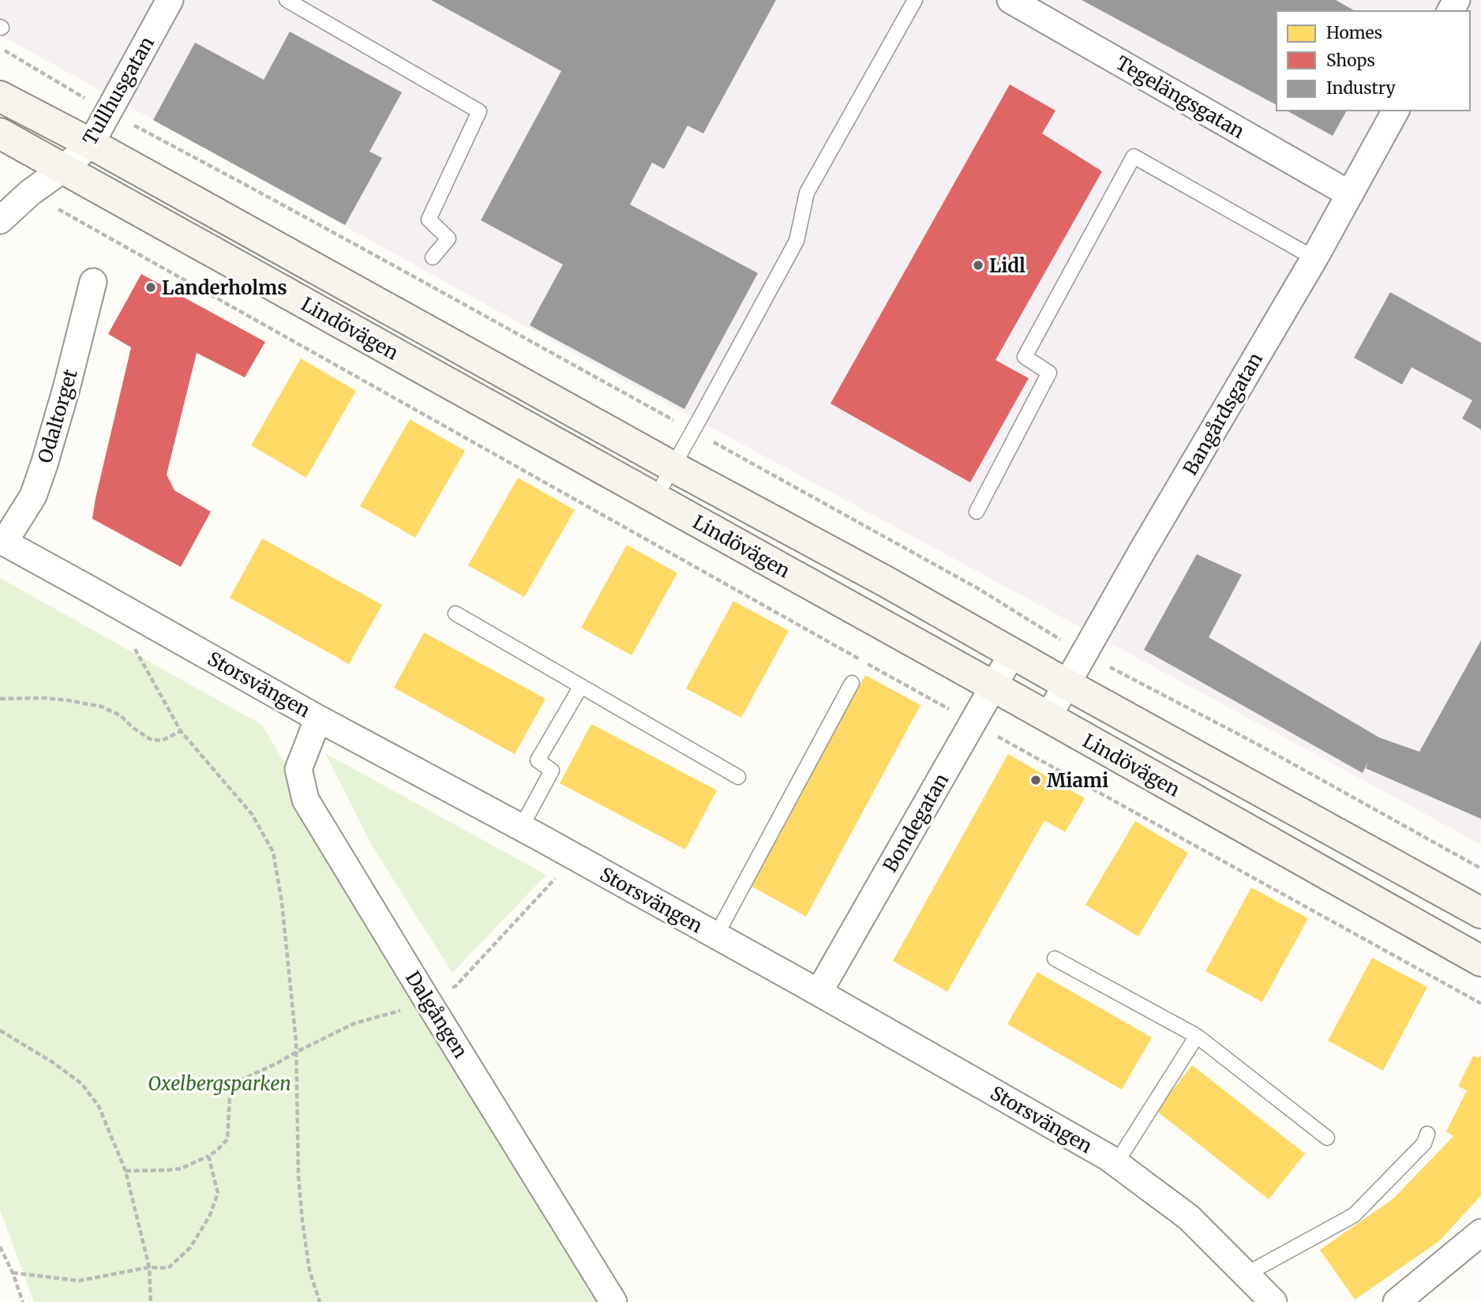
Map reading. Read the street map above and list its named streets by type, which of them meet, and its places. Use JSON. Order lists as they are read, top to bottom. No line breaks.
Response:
{"streets":{"main road":["Lindövägen"],"street":["Tullhusgatan","Tegelängsgatan","Bangårdsgatan","Odaltorget","Storsvängen","Bondegatan","Dalgången"]},"crossings":[["Tullhusgatan","Lindövägen"],["Tegelängsgatan","Bangårdsgatan"],["Lindövägen","Bangårdsgatan"],["Lindövägen","Bondegatan"],["Odaltorget","Storsvängen"],["Storsvängen","Bondegatan"],["Storsvängen","Dalgången"]],"parks":["Oxelbergsparken"],"places":["Lidl","Landerholms","Miami"],"legend":["Homes","Shops","Industry"]}
